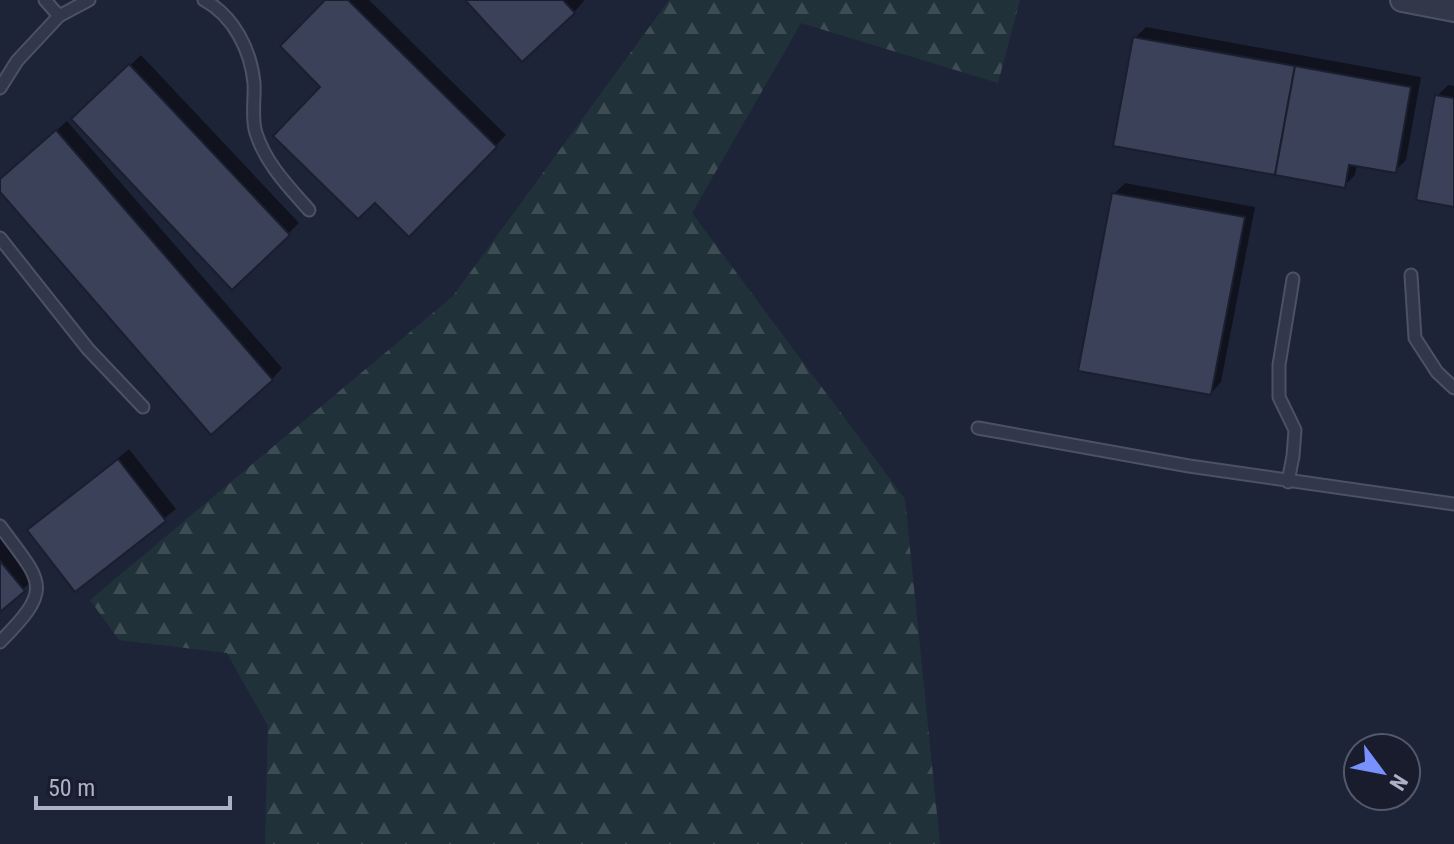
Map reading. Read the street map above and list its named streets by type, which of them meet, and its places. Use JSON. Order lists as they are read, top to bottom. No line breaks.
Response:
{"scale_bar":"50 m","north":"bottom right"}
